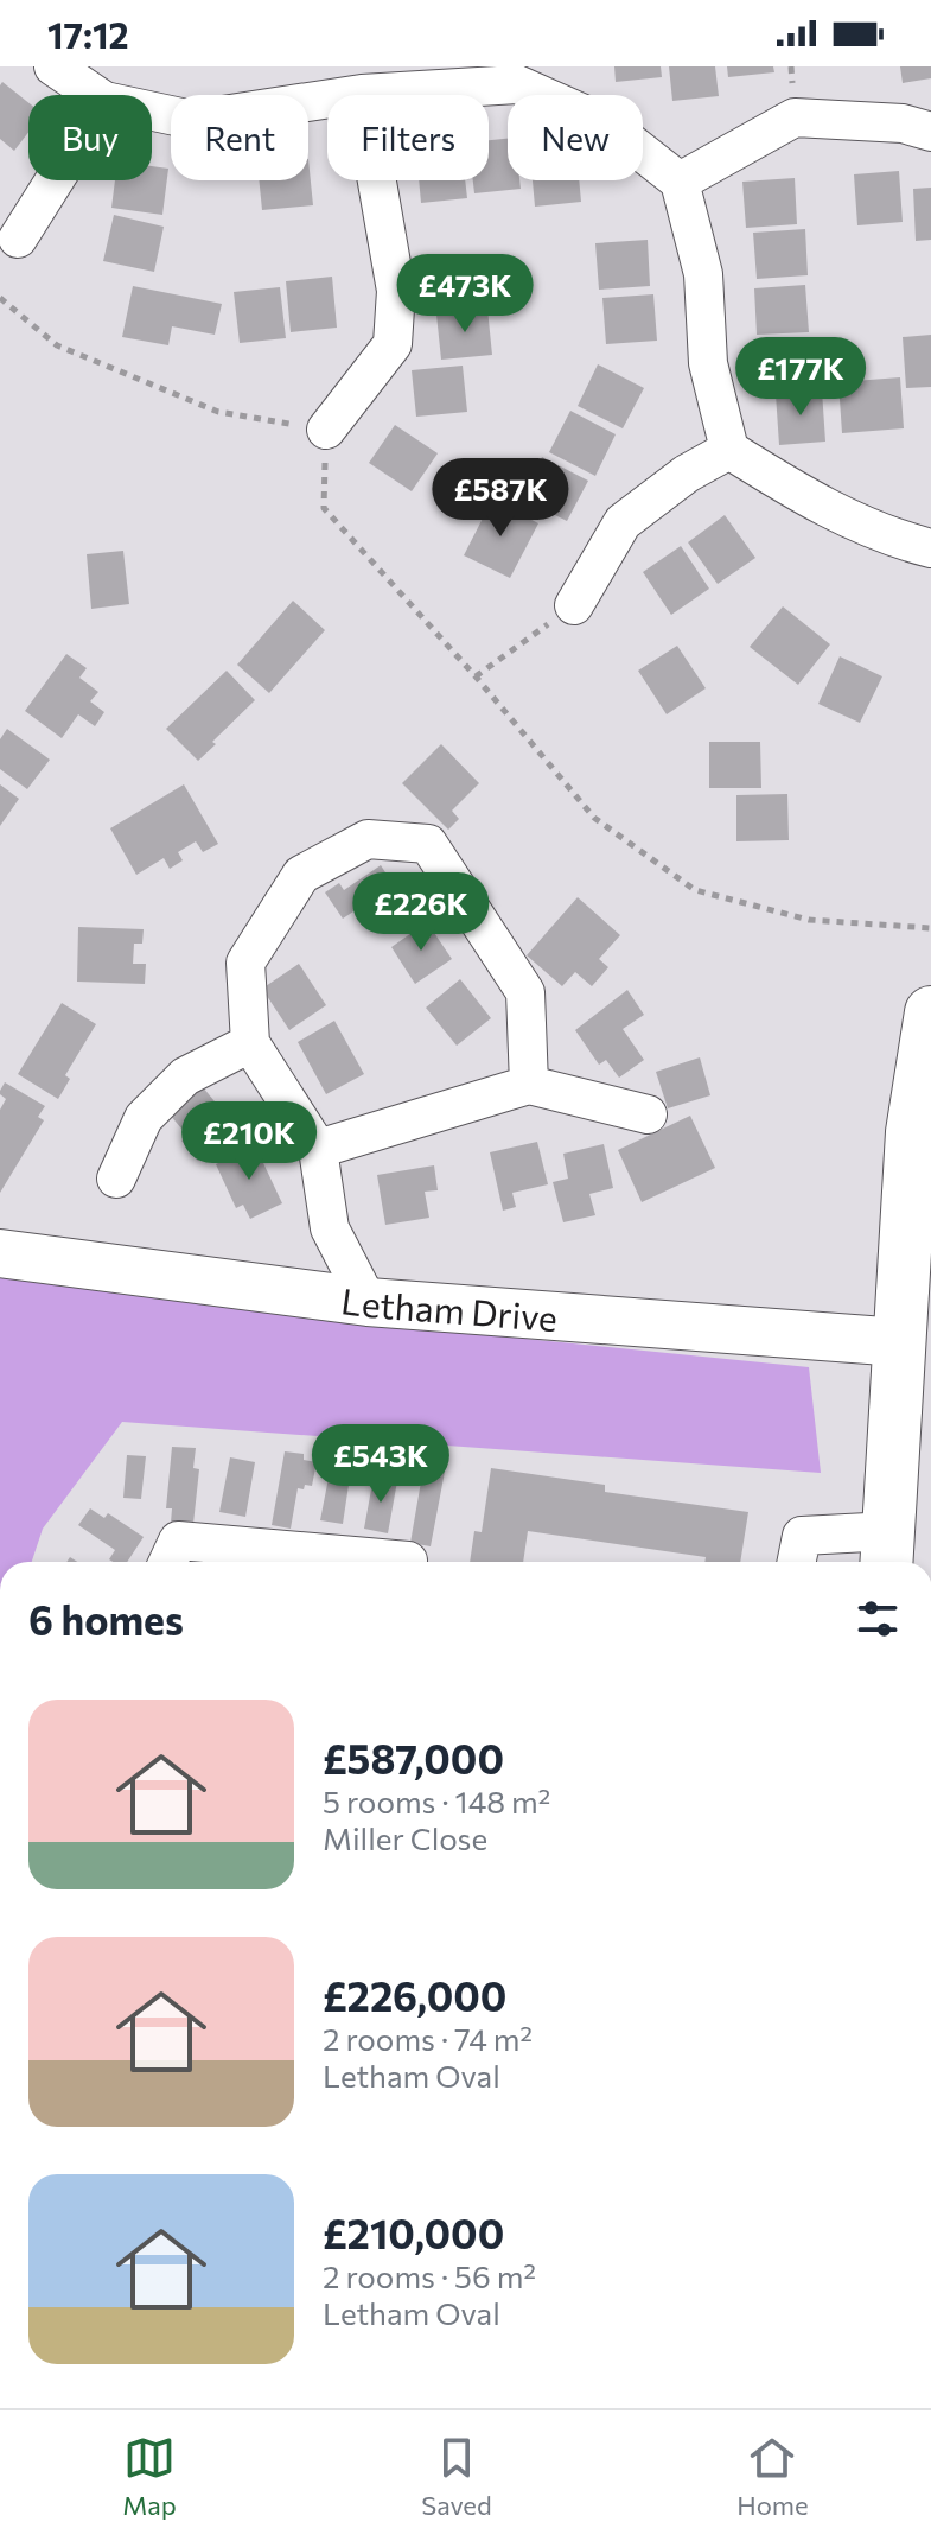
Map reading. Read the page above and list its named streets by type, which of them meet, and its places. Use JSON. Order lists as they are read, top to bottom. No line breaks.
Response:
{"streets":{"street":["Letham Drive"]},"page":{"status":"17:12","chip":["Buy","Rent","Filters","New"],"price":["£473K","£177K","£587K","£226K","£210K","£543K"],"heading":"6 homes","list":[{"name":"£587,000","note":"5 rooms · 148 m² · Miller Close"},{"name":"£226,000","note":"2 rooms · 74 m² · Letham Oval"},{"name":"£210,000","note":"2 rooms · 56 m² · Letham Oval"}],"tabs":["Map","Saved","Home"]}}
